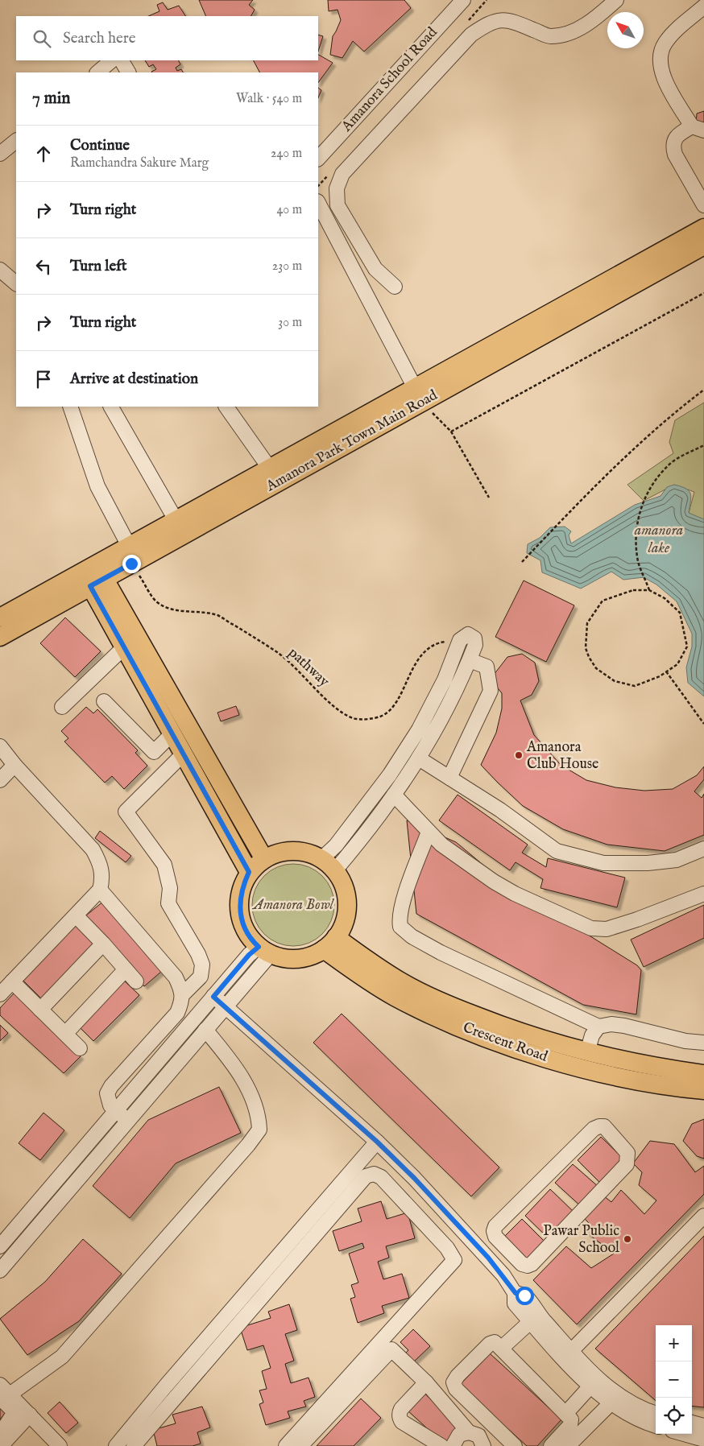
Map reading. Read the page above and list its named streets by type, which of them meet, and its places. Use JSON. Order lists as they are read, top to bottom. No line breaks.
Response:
{"streets":{"main road":["Amanora Park Town Main Road","Crescent Road"],"street":["Amanora School Road"],"path":["pathway"]},"crossings":[["Amanora Park Town Main Road","pathway"]],"water":["amanora lake"],"parks":["Amanora Bowl"],"places":["Amanora Club House","Pawar Public School"],"north":"top left","page":{"search":"Search here","heading":["7 min","Walk · 540 m"],"list":[["Continue","Ramchandra Sakure Marg","240 m"],["Turn right","40 m"],["Turn left","230 m"],["Turn right","30 m"],"Arrive at destination"],"map_buttons":["+","−"]}}
